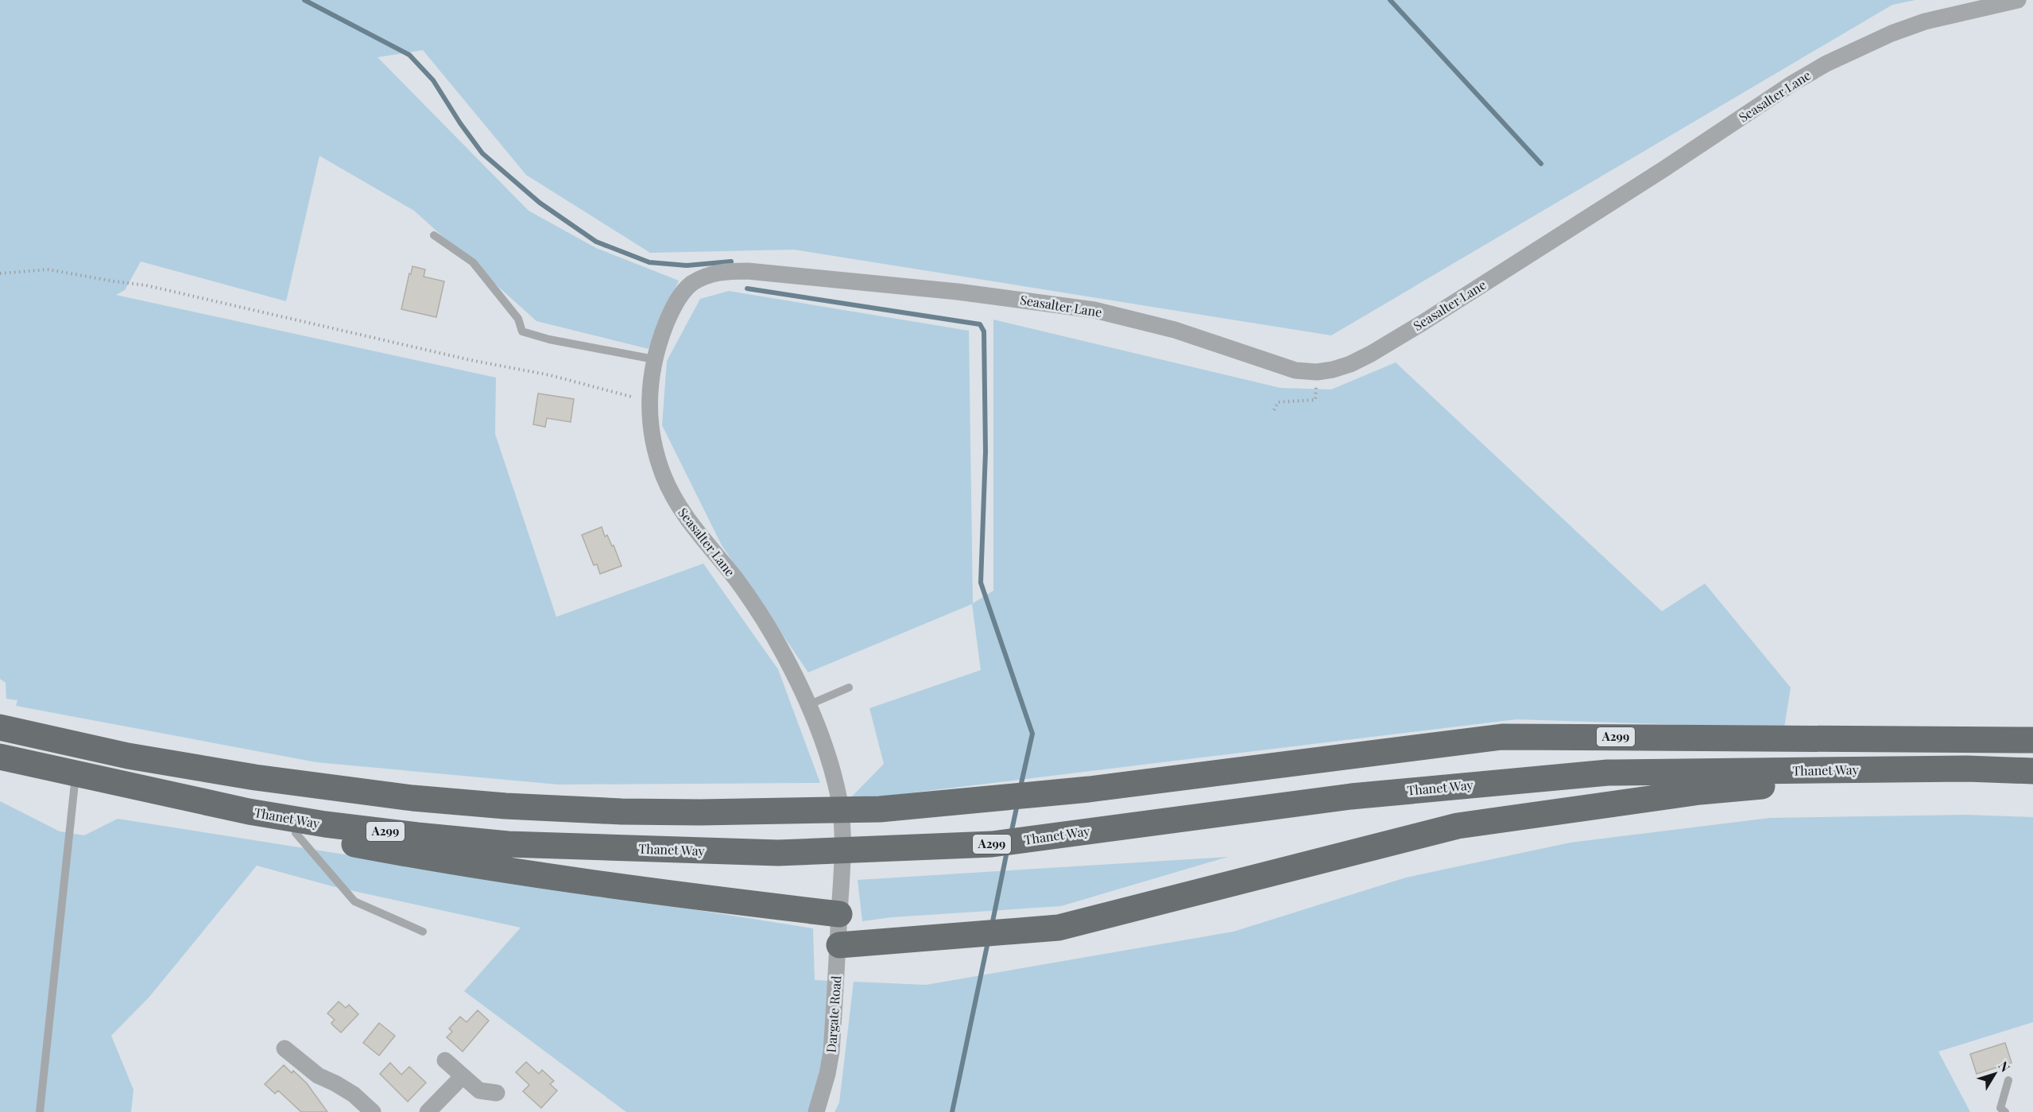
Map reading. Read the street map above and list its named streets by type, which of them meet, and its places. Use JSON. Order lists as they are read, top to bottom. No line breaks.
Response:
{"streets":{"highway":["A299","Thanet Way"],"street":["Seasalter Lane","Dargate Road"]},"crossings":[["Seasalter Lane","Dargate Road"]],"north":"top right"}
